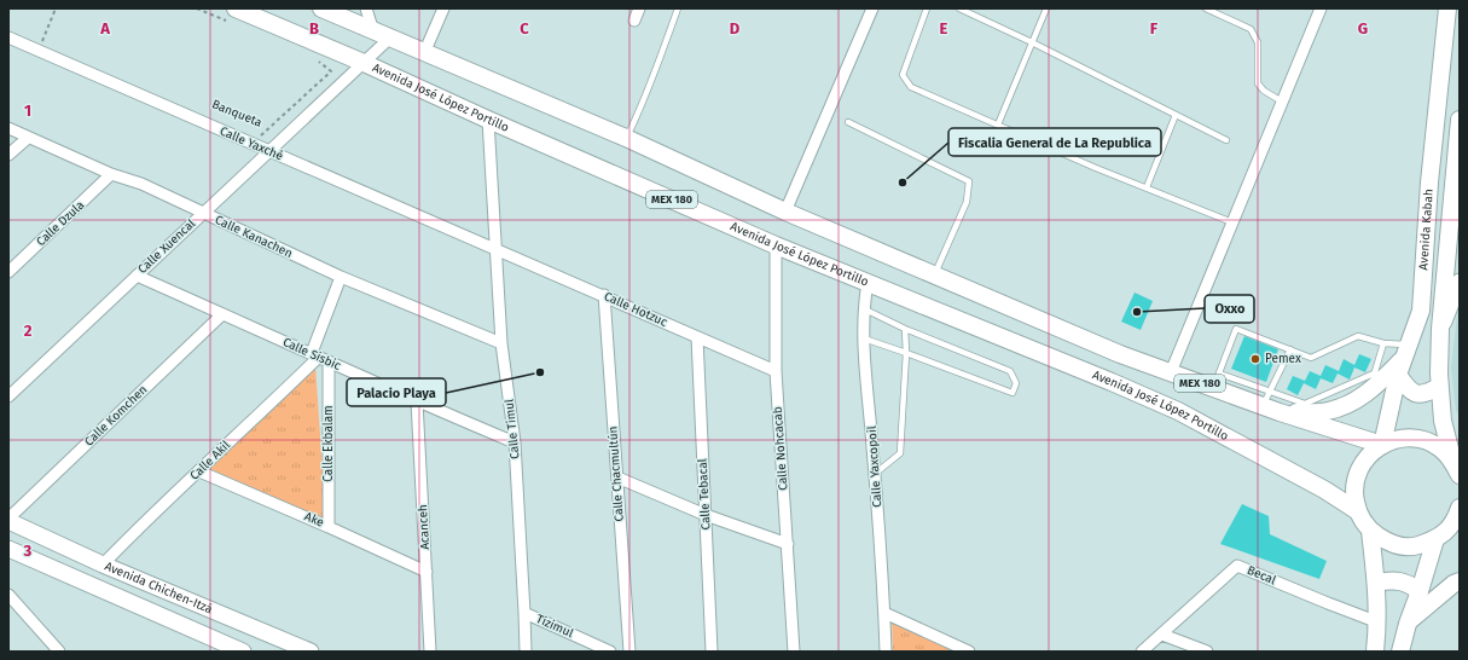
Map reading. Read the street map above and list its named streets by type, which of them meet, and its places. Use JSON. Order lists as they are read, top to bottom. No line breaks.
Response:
{"streets":{"main road":["Avenida José López Portillo","MEX 180","Avenida Kabah","Avenida Chichen-Itzá"],"street":["Calle Yaxché","Calle Dzula","Calle Kanachen","Calle Xuencal","Calle Hotzuc","Calle Sisbic","Calle Komchen","Calle Timul","Calle Ekbalam","Calle Nohcacab","Calle Akil","Calle Yaxcopoil","Calle Chacmultún","Calle Tebacal","Ake","Acanceh","Becal","Tizimul"],"path":["Banqueta"]},"crossings":[["Avenida José López Portillo","Calle Xuencal"],["Avenida José López Portillo","Calle Timul"],["Avenida José López Portillo","Calle Nohcacab"],["Avenida José López Portillo","Calle Yaxcopoil"],["Calle Yaxché","Calle Xuencal"],["Calle Yaxché","Calle Hotzuc"],["Calle Yaxché","Calle Timul"],["MEX 180","Avenida Kabah"],["MEX 180","Calle Xuencal"],["Calle Dzula","Calle Kanachen"],["Calle Kanachen","Calle Xuencal"],["Calle Kanachen","Calle Timul"],["Calle Xuencal","Calle Sisbic"],["Calle Hotzuc","Calle Timul"],["Calle Hotzuc","Calle Nohcacab"],["Calle Hotzuc","Calle Chacmultún"],["Calle Hotzuc","Calle Tebacal"],["Calle Sisbic","Calle Komchen"],["Calle Sisbic","Calle Timul"],["Calle Sisbic","Calle Ekbalam"],["Calle Sisbic","Calle Akil"],["Calle Sisbic","Acanceh"],["Calle Komchen","Avenida Chichen-Itzá"],["Calle Timul","Tizimul"],["Calle Ekbalam","Ake"],["Calle Akil","Ake"],["Calle Akil","Avenida Chichen-Itzá"],["Ake","Acanceh"]],"places":["Fiscalia General de La Republica","Oxxo","Pemex","Palacio Playa"],"grid":{"columns":["A","B","C","D","E","F","G"],"rows":["1","2","3"]}}
